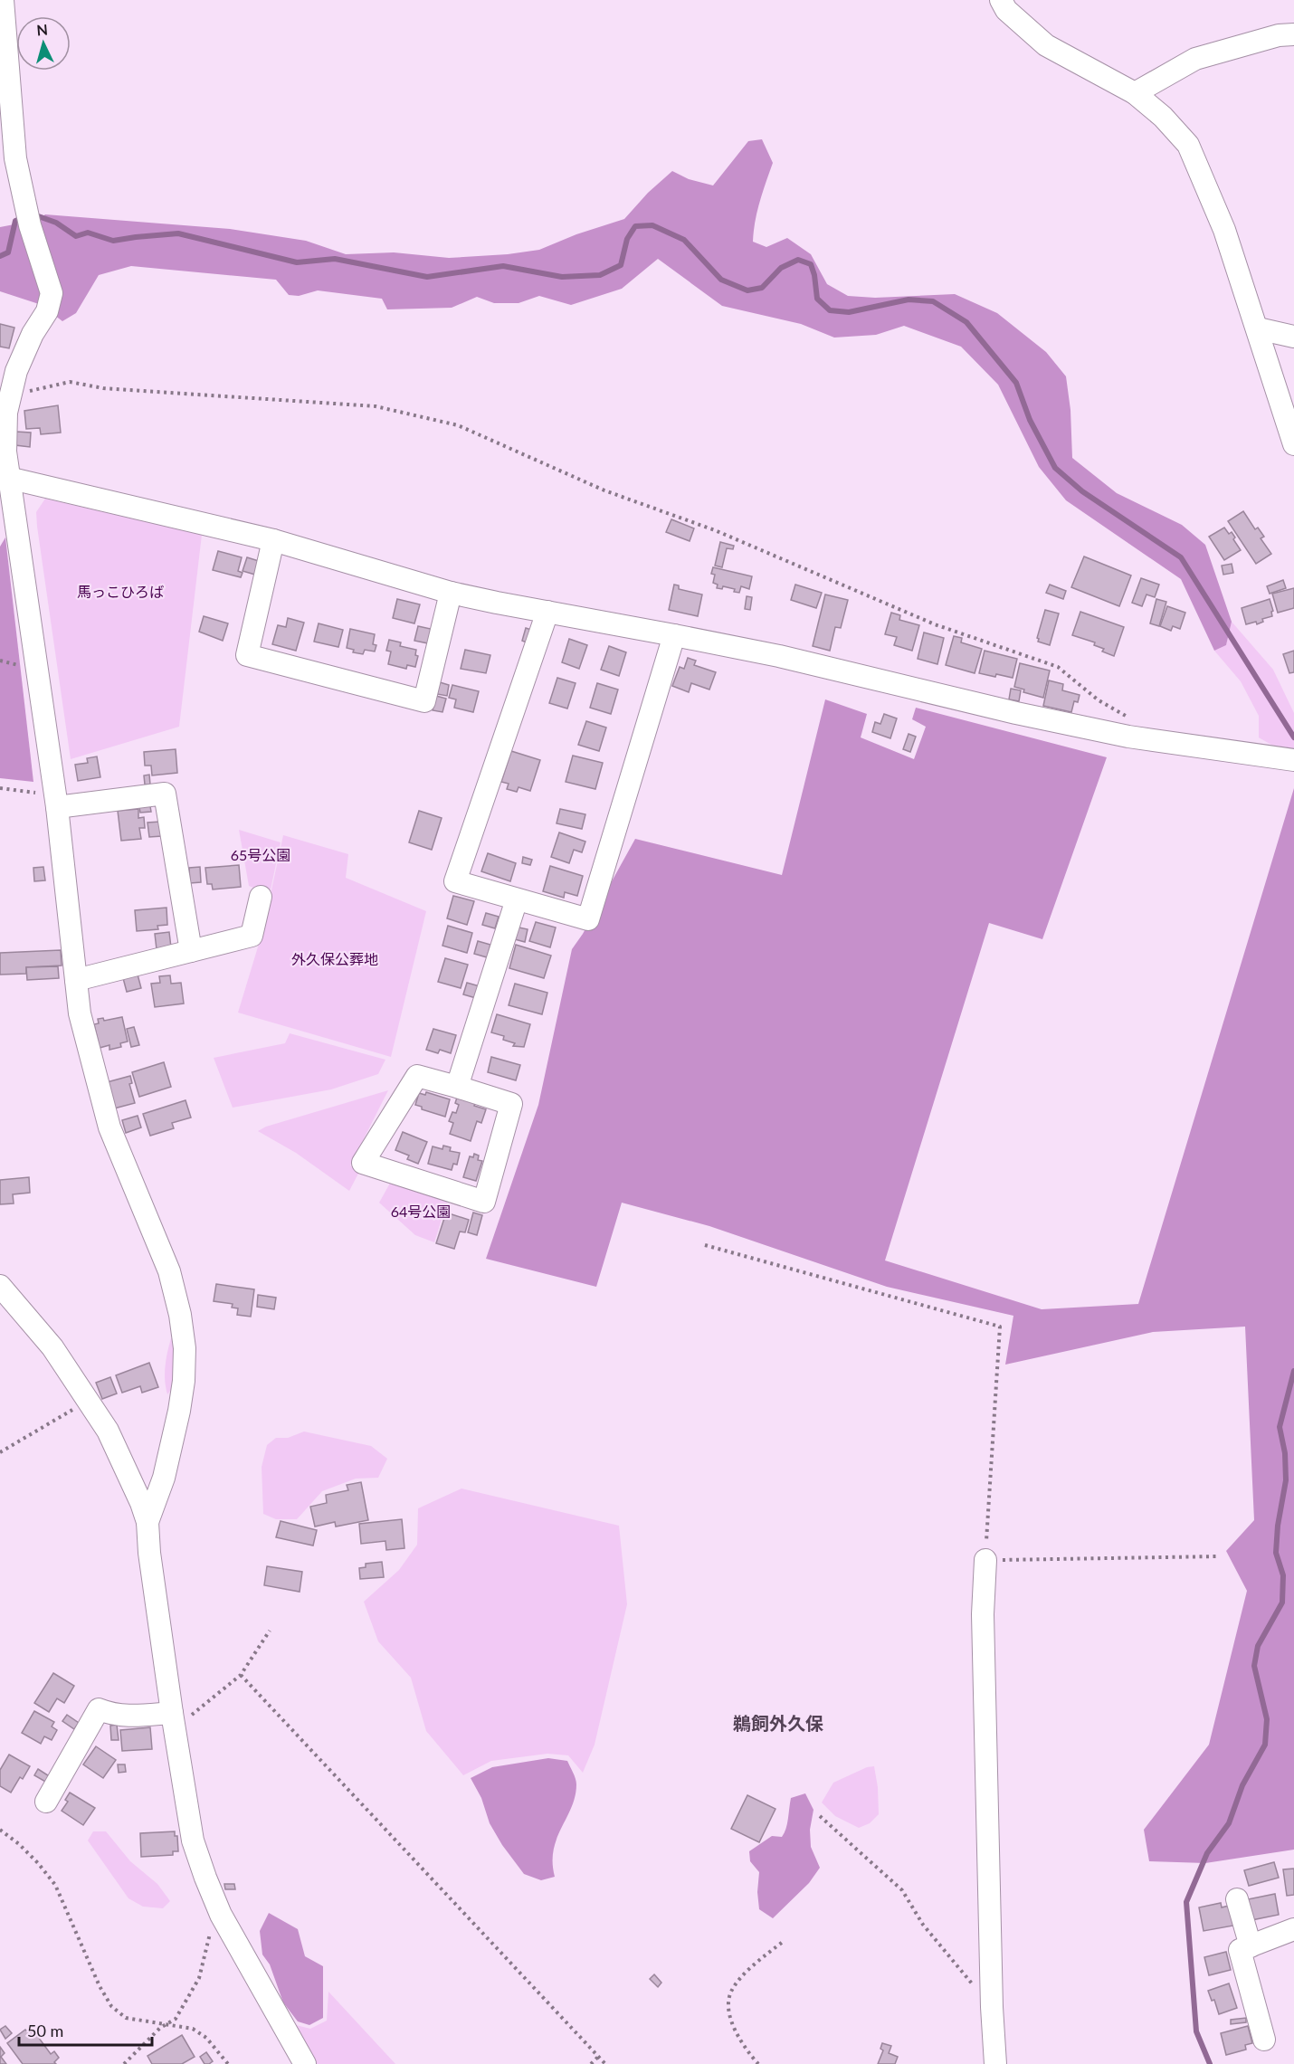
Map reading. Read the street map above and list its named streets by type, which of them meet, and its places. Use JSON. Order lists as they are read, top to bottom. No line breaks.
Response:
{"districts":["鵜飼外久保"],"parks":["馬っこひろば","65号公園","外久保公葬地","64号公園"],"scale_bar":"50 m","north":"top"}
